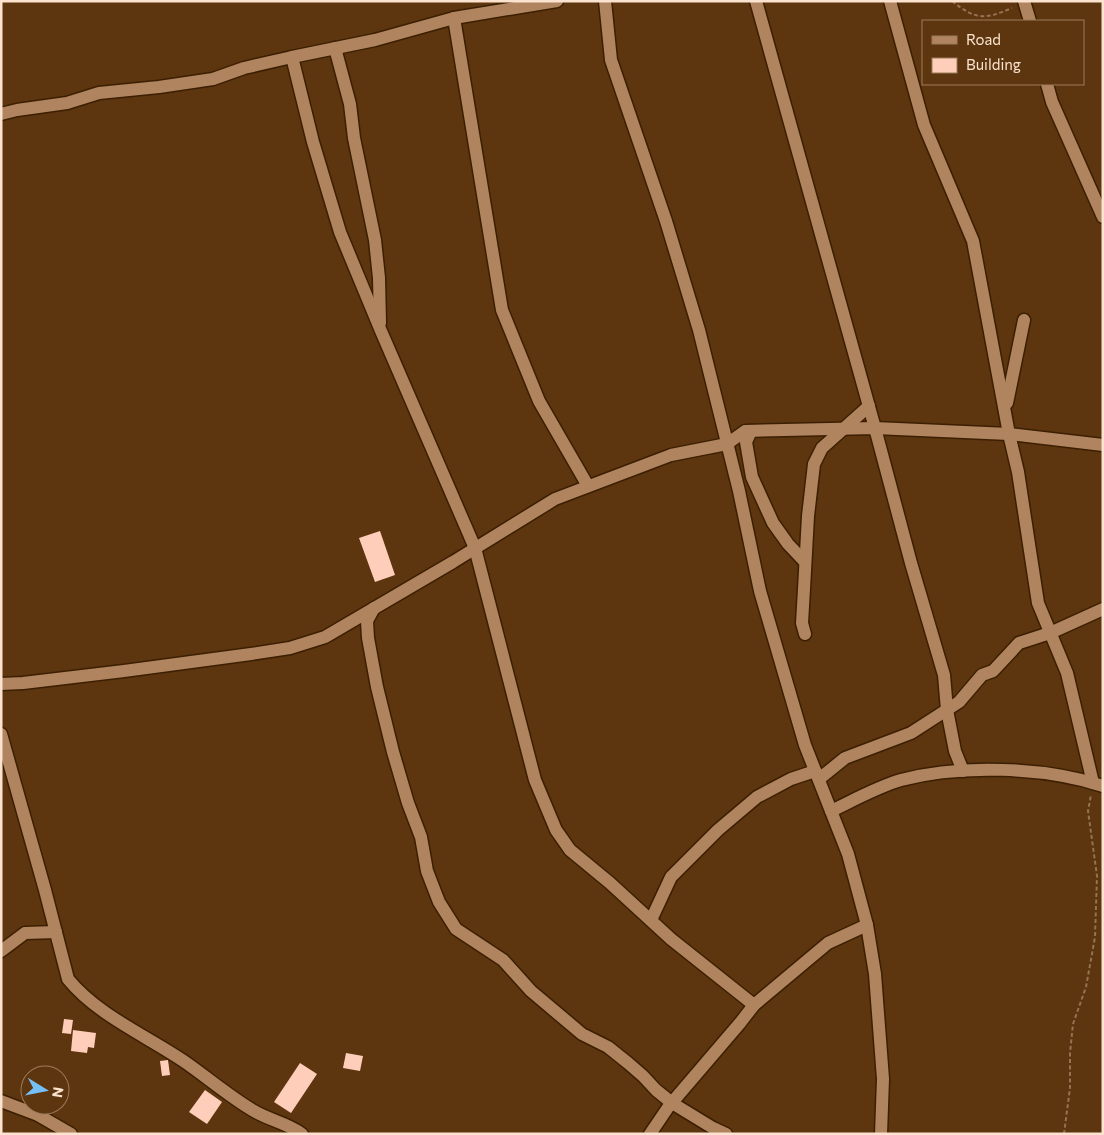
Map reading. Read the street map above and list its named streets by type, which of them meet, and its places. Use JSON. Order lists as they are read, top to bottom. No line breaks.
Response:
{"legend":["Road","Building"],"north":"right"}
